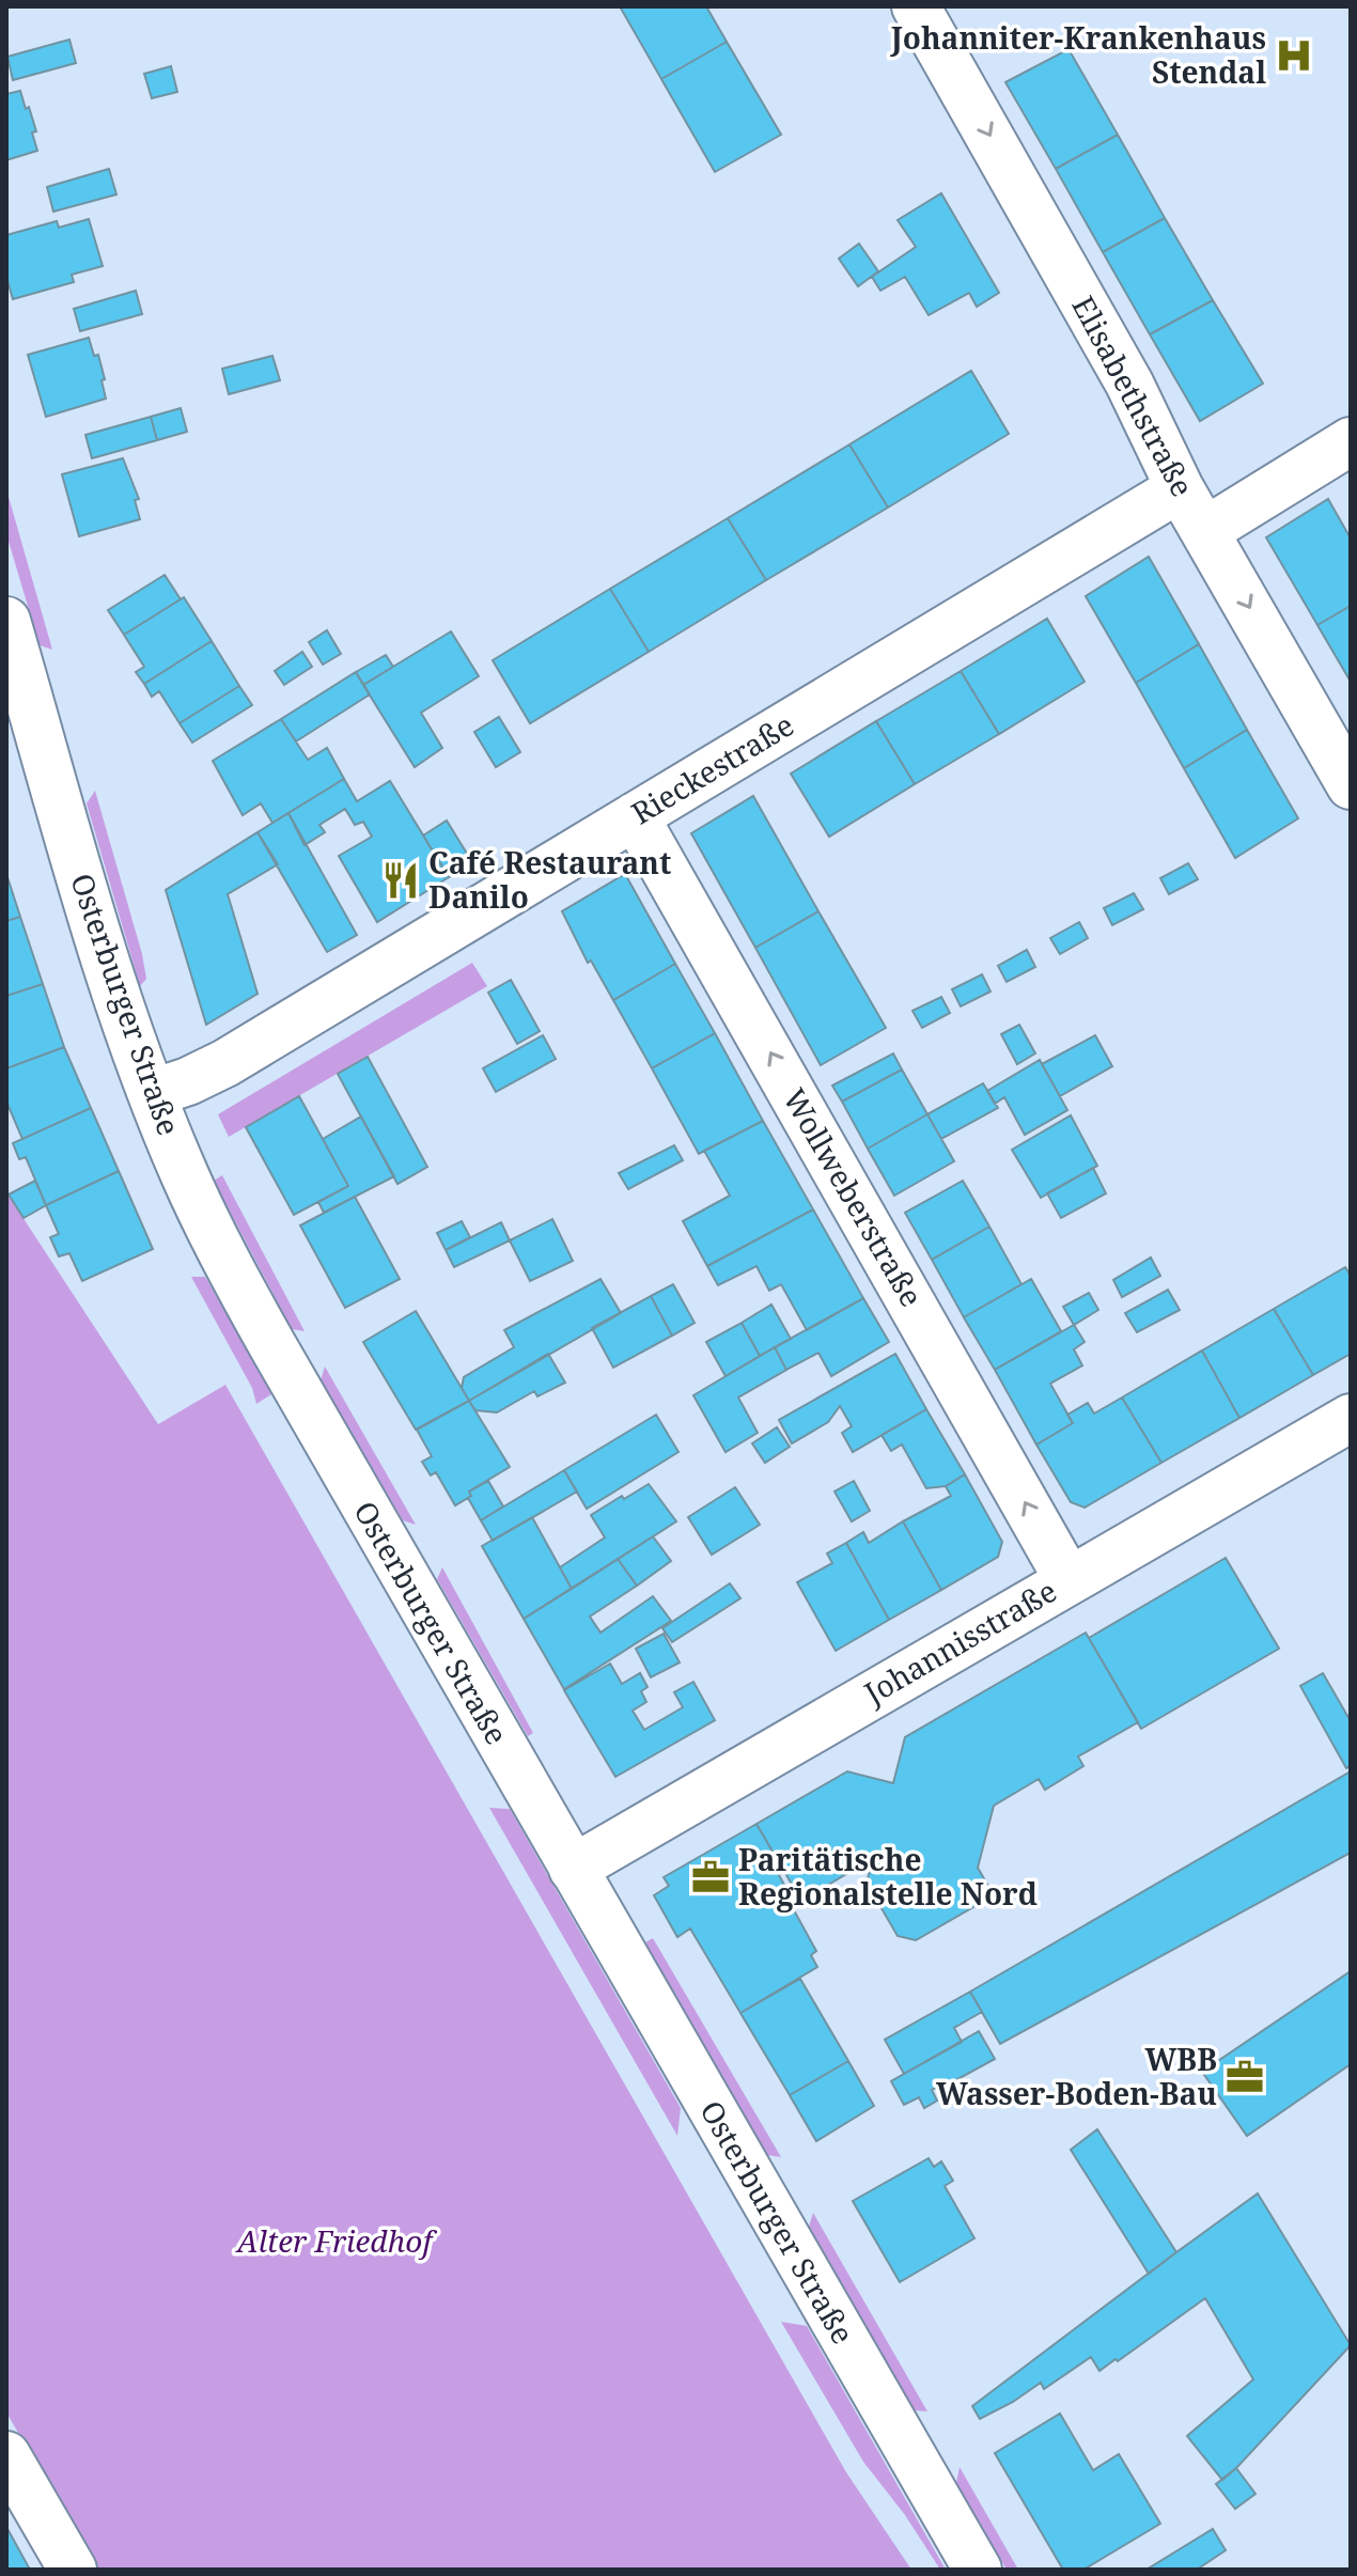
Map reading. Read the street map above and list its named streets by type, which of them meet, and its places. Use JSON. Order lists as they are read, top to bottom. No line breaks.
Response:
{"streets":{"street":["Elisabethstraße","Rieckestraße","Osterburger Straße","Wollweberstraße","Johannisstraße"]},"crossings":[["Elisabethstraße","Rieckestraße"],["Rieckestraße","Osterburger Straße"],["Rieckestraße","Wollweberstraße"],["Osterburger Straße","Johannisstraße"],["Wollweberstraße","Johannisstraße"]],"one_way":["Elisabethstraße","Wollweberstraße"],"parks":["Alter Friedhof"],"places":{"hospital":["Johanniter-Krankenhaus Stendal"],"restaurant":["Café Restaurant Danilo"],"office":["Paritätische Regionalstelle Nord","WBB Wasser-Boden-Bau"]}}
